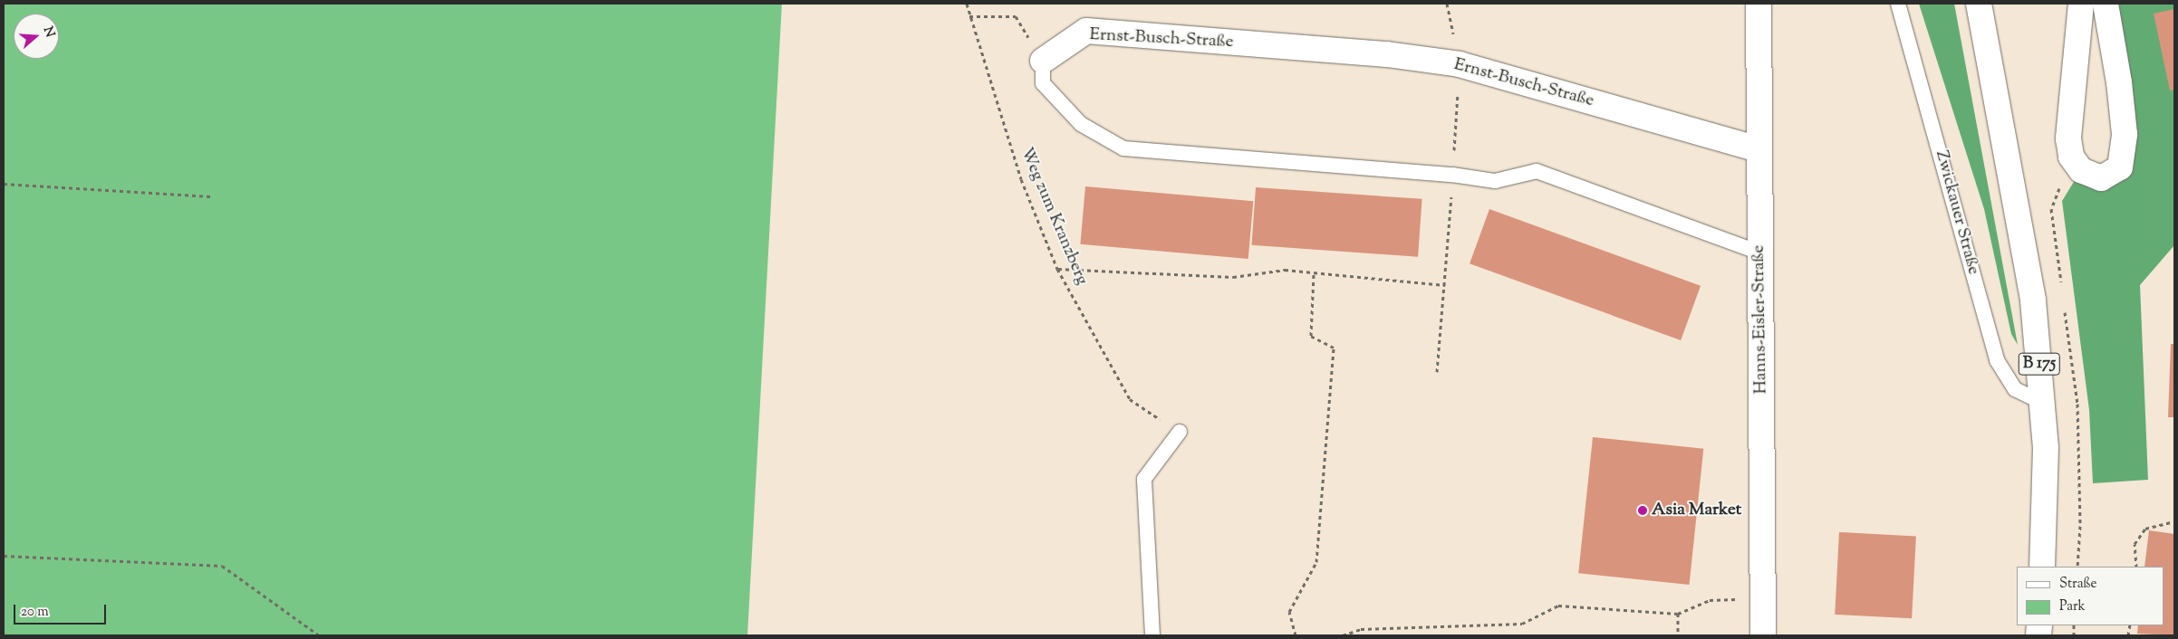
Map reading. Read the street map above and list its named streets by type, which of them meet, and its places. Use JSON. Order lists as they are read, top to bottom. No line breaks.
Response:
{"streets":{"street":["Ernst-Busch-Straße","Hanns-Eisler-Straße","B 175"],"lane":["Zwickauer Straße"],"path":["Weg zum Kranzberg"]},"crossings":[["Ernst-Busch-Straße","Hanns-Eisler-Straße"],["Zwickauer Straße","B 175"]],"places":["Asia Market"],"legend":["Straße","Park"],"scale_bar":"20 m","north":"right"}
